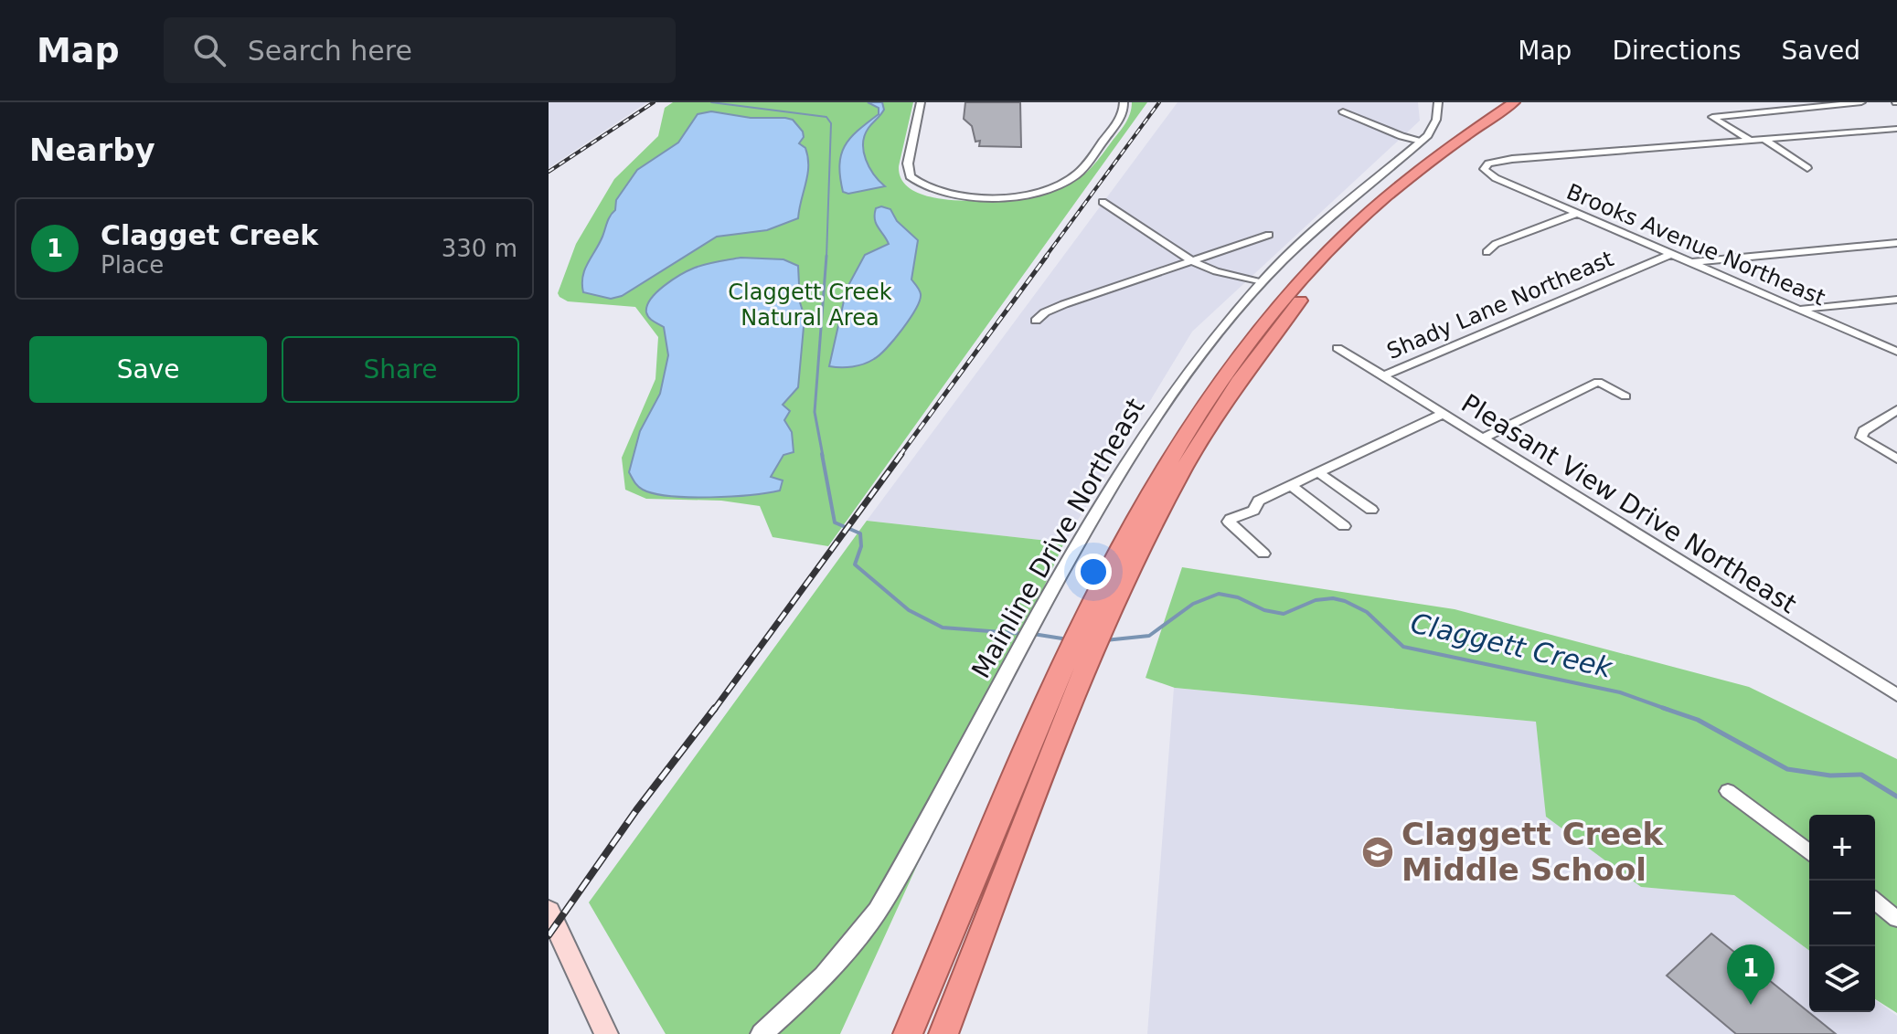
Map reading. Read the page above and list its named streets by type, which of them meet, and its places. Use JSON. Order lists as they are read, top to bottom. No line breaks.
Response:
{"streets":{"street":["Brooks Avenue Northeast","Shady Lane Northeast","Pleasant View Drive Northeast","Mainline Drive Northeast"]},"crossings":[["Brooks Avenue Northeast","Shady Lane Northeast"],["Shady Lane Northeast","Pleasant View Drive Northeast"]],"water":["Claggett Creek"],"parks":["Claggett Creek Natural Area"],"places":{"school or university":["Claggett Creek Middle School"]},"page":{"header":"Map","search":"Search here","nav":["Map","Directions","Saved"],"heading":"Nearby","list":[{"mark":"1","name":"Clagget Creek","note":"Place","value":"330 m"}],"buttons":["Save","Share"],"map_buttons":["+","−"],"pins":"1"}}
